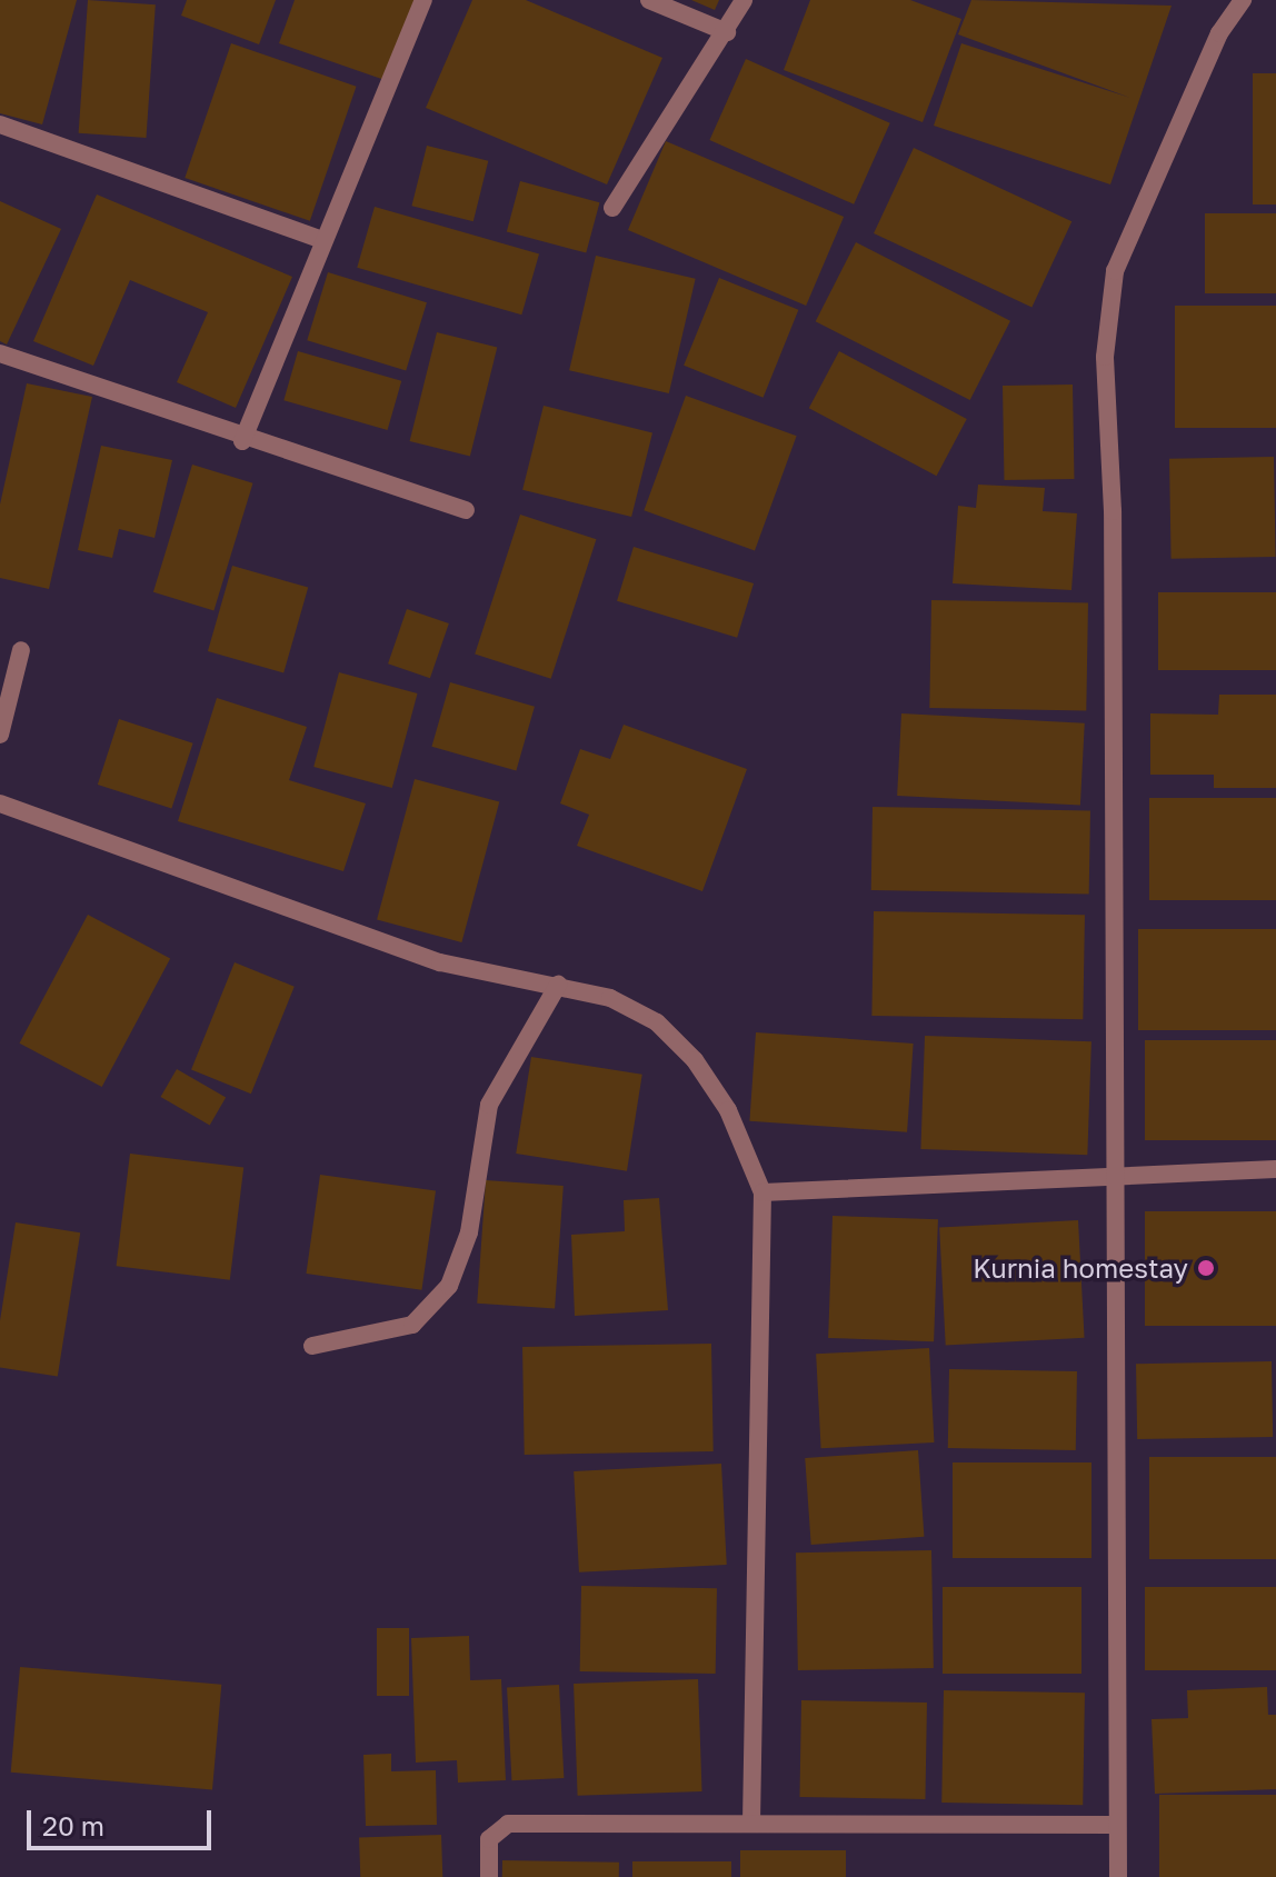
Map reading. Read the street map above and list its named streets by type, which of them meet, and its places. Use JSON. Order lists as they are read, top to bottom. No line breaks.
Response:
{"places":["Kurnia homestay"],"scale_bar":"20 m"}
